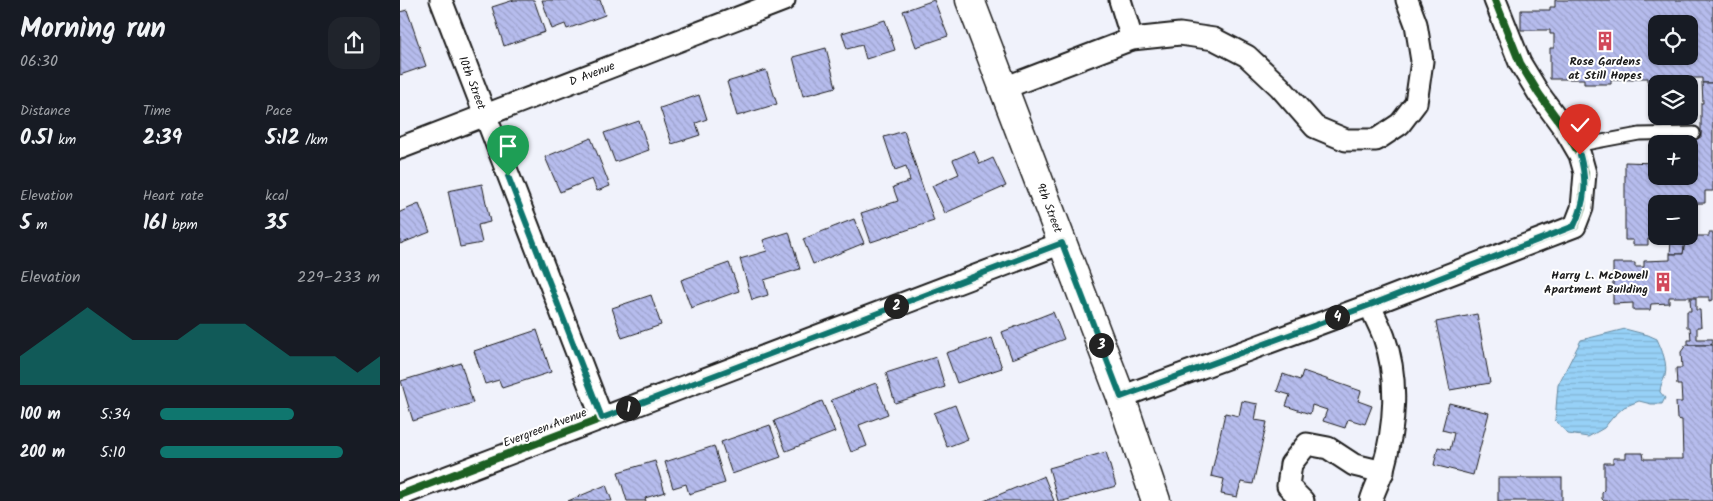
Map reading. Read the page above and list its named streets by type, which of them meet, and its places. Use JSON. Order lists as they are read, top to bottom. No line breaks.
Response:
{"streets":{"main road":["9th Street"],"street":["D Avenue","10th Street","Evergreen Avenue"]},"crossings":[["D Avenue","10th Street"],["10th Street","Evergreen Avenue"],["9th Street","Evergreen Avenue"]],"places":{"building":["Rose Gardens at Still Hopes","Harry L. McDowell Apartment Building"]},"page":{"heading":["Morning run","06:30"],"map_buttons":["+","−"],"stats":[["Distance","0.51 km"],["Time","2:39"],["Pace","5:12 /km"],["Elevation","5 m"],["Heart rate","161 bpm"],["kcal","35"]],"chart":["Elevation","229–233 m"],"pins":["2","4","3","1"],"list":[{"name":"100 m","note":"5:34"},{"name":"200 m","note":"5:10"}]}}
